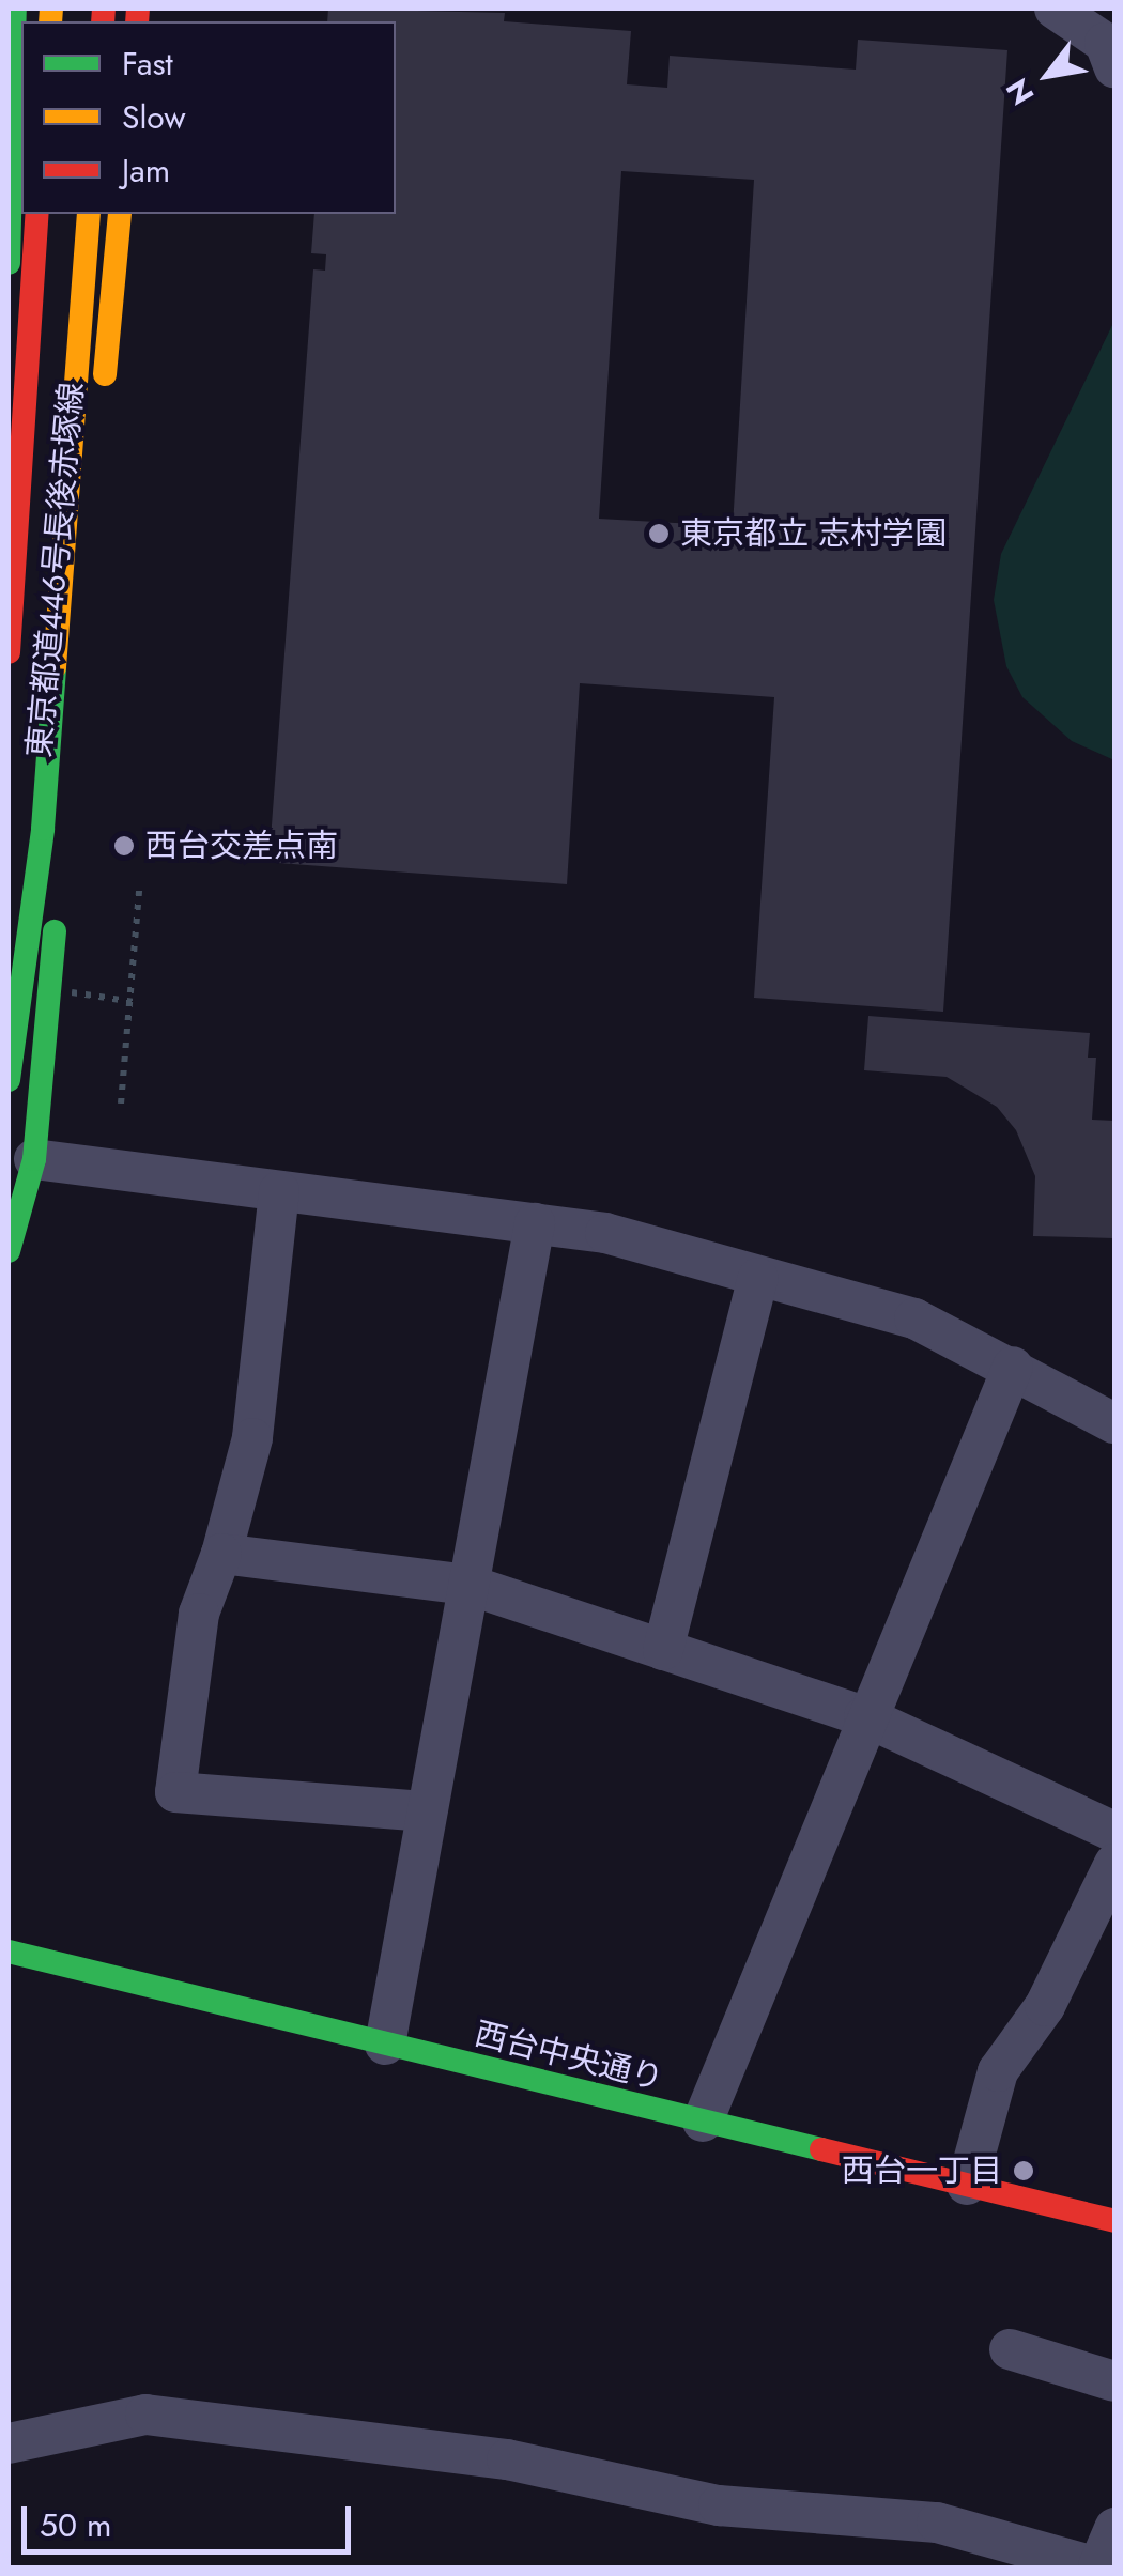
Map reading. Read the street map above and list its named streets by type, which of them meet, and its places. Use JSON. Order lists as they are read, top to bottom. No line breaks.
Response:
{"streets":{"main road":["東京都道446号長後赤塚線","西台中央通り"]},"places":["東京都立 志村学園","西台交差点南","西台一丁目"],"legend":["Fast","Slow","Jam"],"scale_bar":"50 m","north":"bottom left"}
